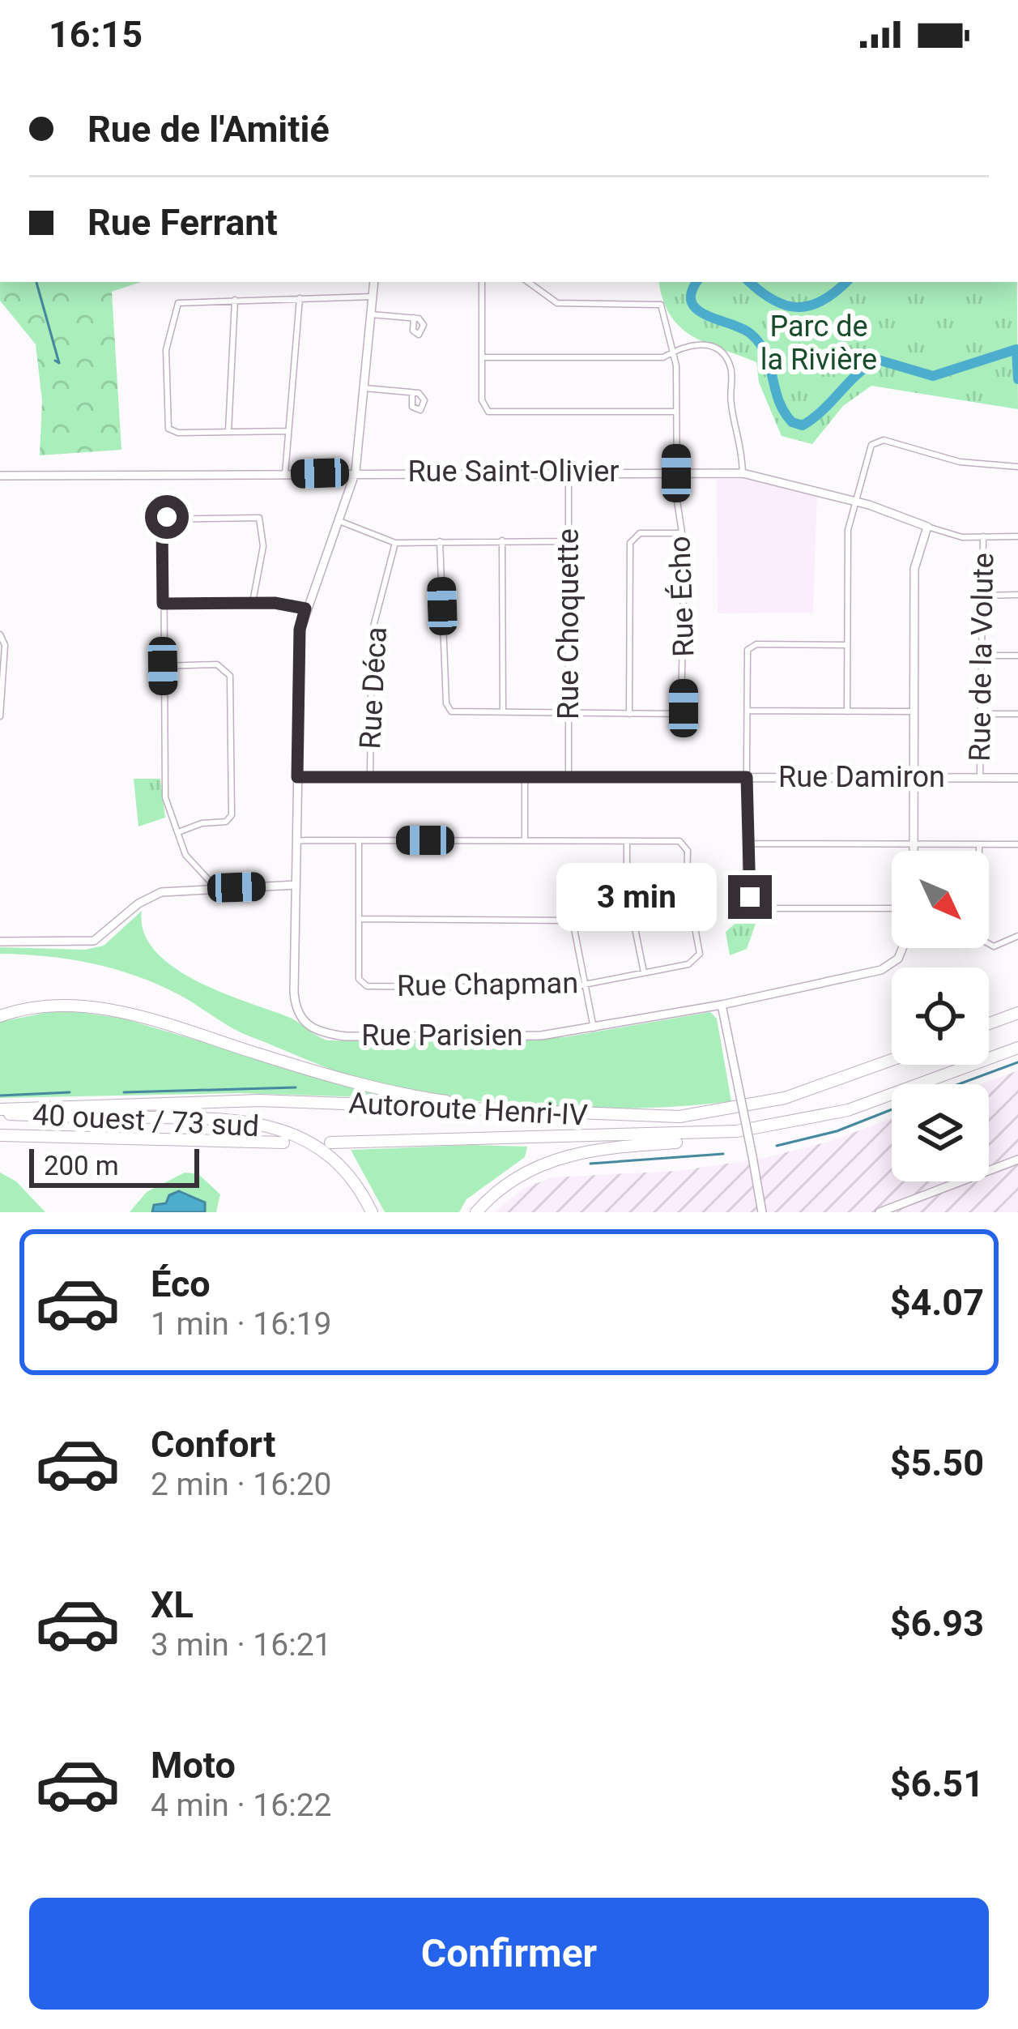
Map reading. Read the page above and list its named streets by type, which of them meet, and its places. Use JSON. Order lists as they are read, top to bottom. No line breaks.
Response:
{"streets":{"highway":["Autoroute Henri-IV","40 ouest / 73 sud"],"street":["Rue Saint-Olivier","Rue Écho","Rue Choquette","Rue de la Volute","Rue Déca","Rue Damiron","Rue Chapman","Rue Parisien"]},"crossings":[["Rue Saint-Olivier","Rue Écho"],["Rue Saint-Olivier","Rue Choquette"],["Rue Saint-Olivier","Rue de la Volute"],["Rue Saint-Olivier","Rue Parisien"],["Rue Choquette","Rue Damiron"],["Rue de la Volute","Rue Damiron"],["Rue Déca","Rue Damiron"],["Rue Damiron","Rue Parisien"],["Autoroute Henri-IV","40 ouest / 73 sud"]],"parks":["Parc de la Rivière"],"scale_bar":"200 m","north":"bottom right","page":{"status":"16:15","banner":["Rue de l'Amitié","Rue Ferrant"],"bubble":"3 min","scale":"200 m","list":[{"name":"Éco","note":"1 min · 16:19","value":"$4.07"},{"name":"Confort","note":"2 min · 16:20","value":"$5.50"},{"name":"XL","note":"3 min · 16:21","value":"$6.93"},{"name":"Moto","note":"4 min · 16:22","value":"$6.51"}],"buttons":"Confirmer"}}
